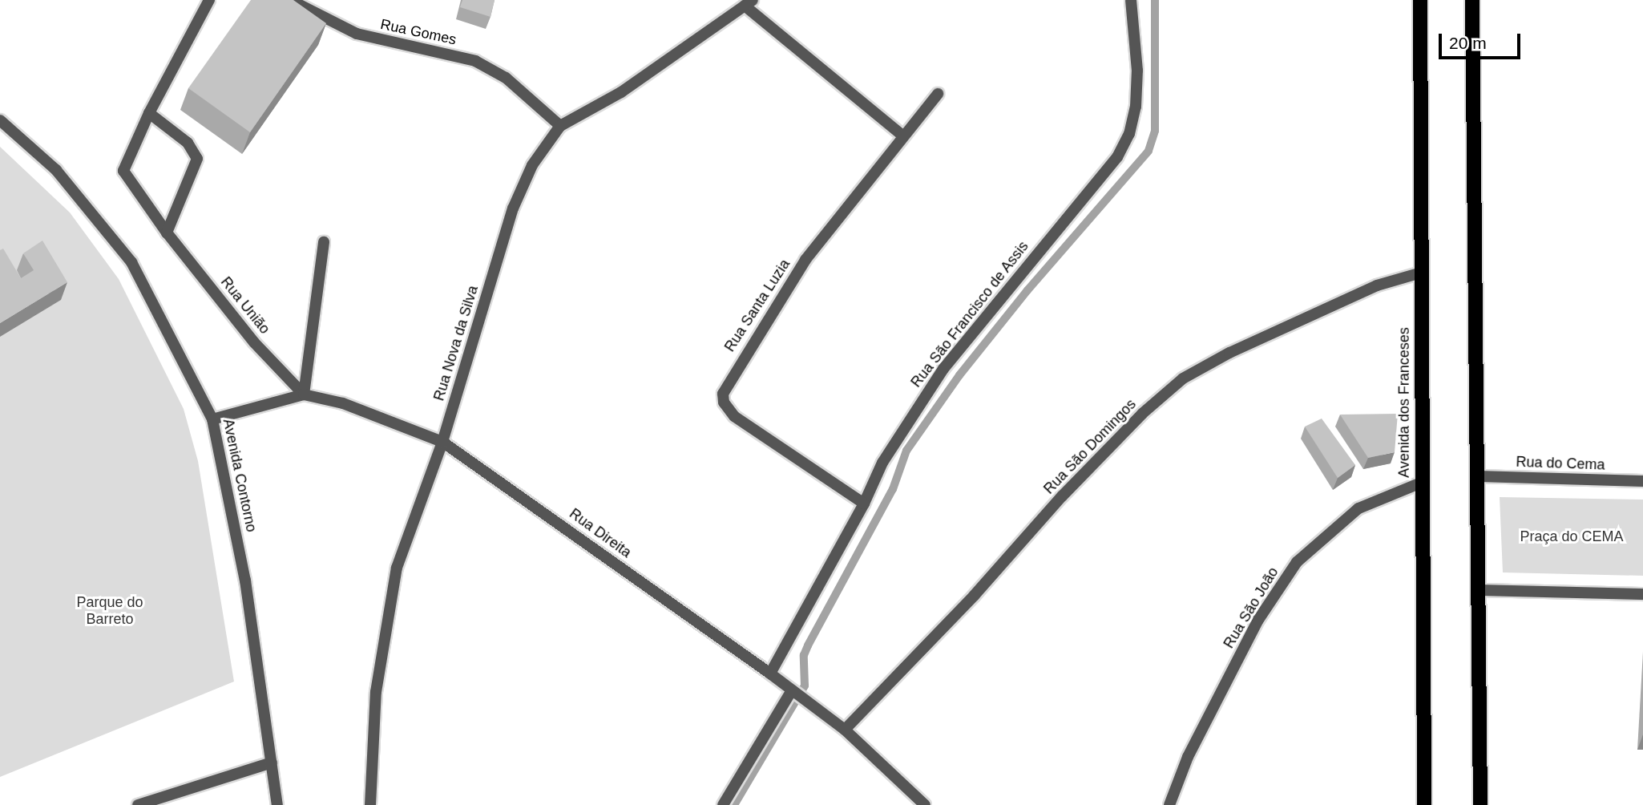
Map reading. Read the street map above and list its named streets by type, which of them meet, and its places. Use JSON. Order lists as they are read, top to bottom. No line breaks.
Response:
{"streets":{"main road":["Avenida dos Franceses"],"street":["Rua Gomes","Rua União","Rua Santa Luzia","Rua São Francisco de Assis","Rua Nova da Silva","Rua São Domingos","Rua do Cema","Avenida Contorno","Rua Direita","Rua São João"]},"crossings":[["Rua Gomes","Rua Nova da Silva"],["Rua União","Rua Direita"],["Rua Santa Luzia","Rua São Francisco de Assis"],["Rua São Francisco de Assis","Rua Direita"],["Rua Nova da Silva","Rua Direita"],["Avenida dos Franceses","Rua São Domingos"],["Avenida dos Franceses","Rua São João"],["Rua São Domingos","Rua Direita"],["Avenida Contorno","Rua Direita"]],"parks":["Praça do CEMA","Parque do Barreto"],"scale_bar":"20 m"}
